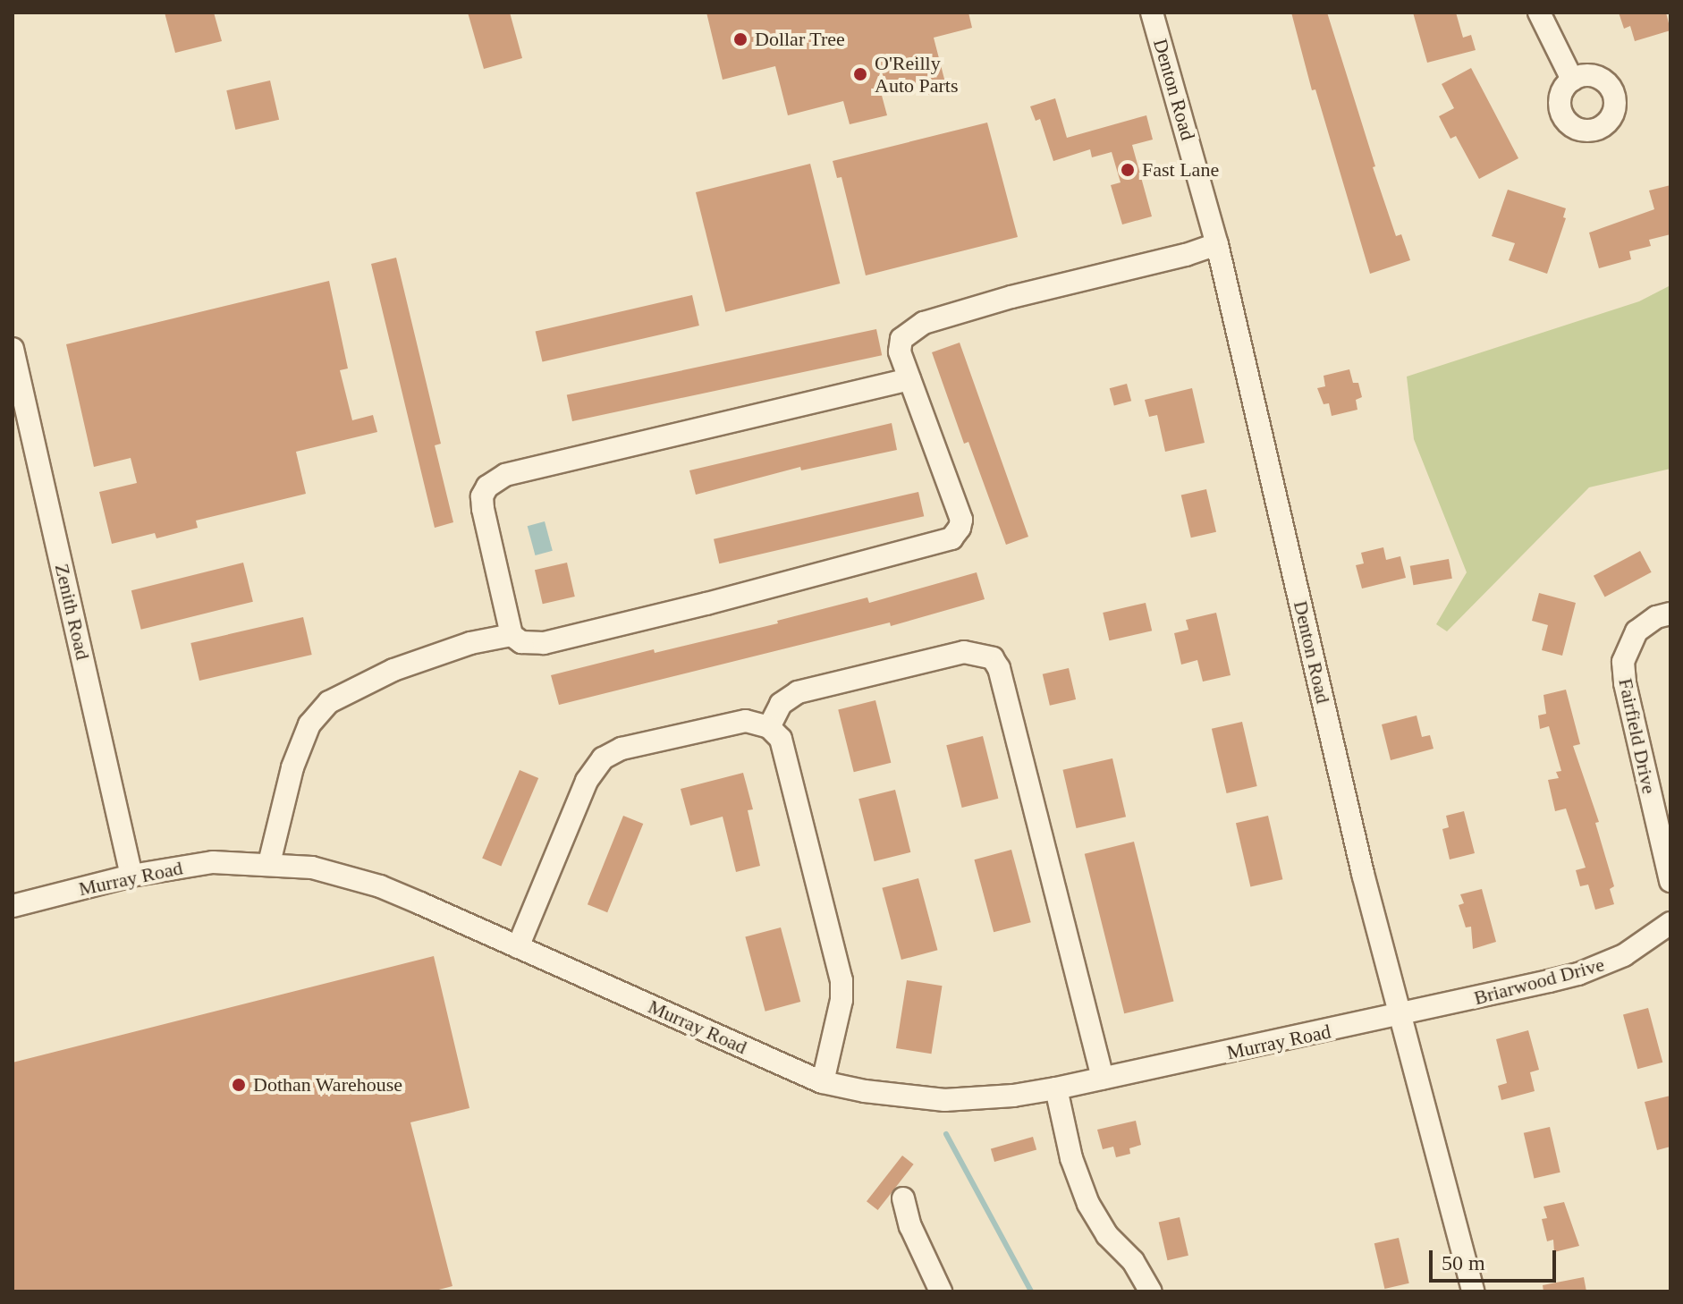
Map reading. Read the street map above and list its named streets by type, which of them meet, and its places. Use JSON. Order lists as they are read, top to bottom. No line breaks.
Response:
{"streets":{"street":["Denton Road","Zenith Road","Fairfield Drive","Murray Road","Briarwood Drive"]},"crossings":[["Denton Road","Murray Road"],["Denton Road","Briarwood Drive"],["Zenith Road","Murray Road"],["Murray Road","Briarwood Drive"]],"places":["Dollar Tree","O'Reilly Auto Parts","Fast Lane","Dothan Warehouse"],"scale_bar":"50 m"}
